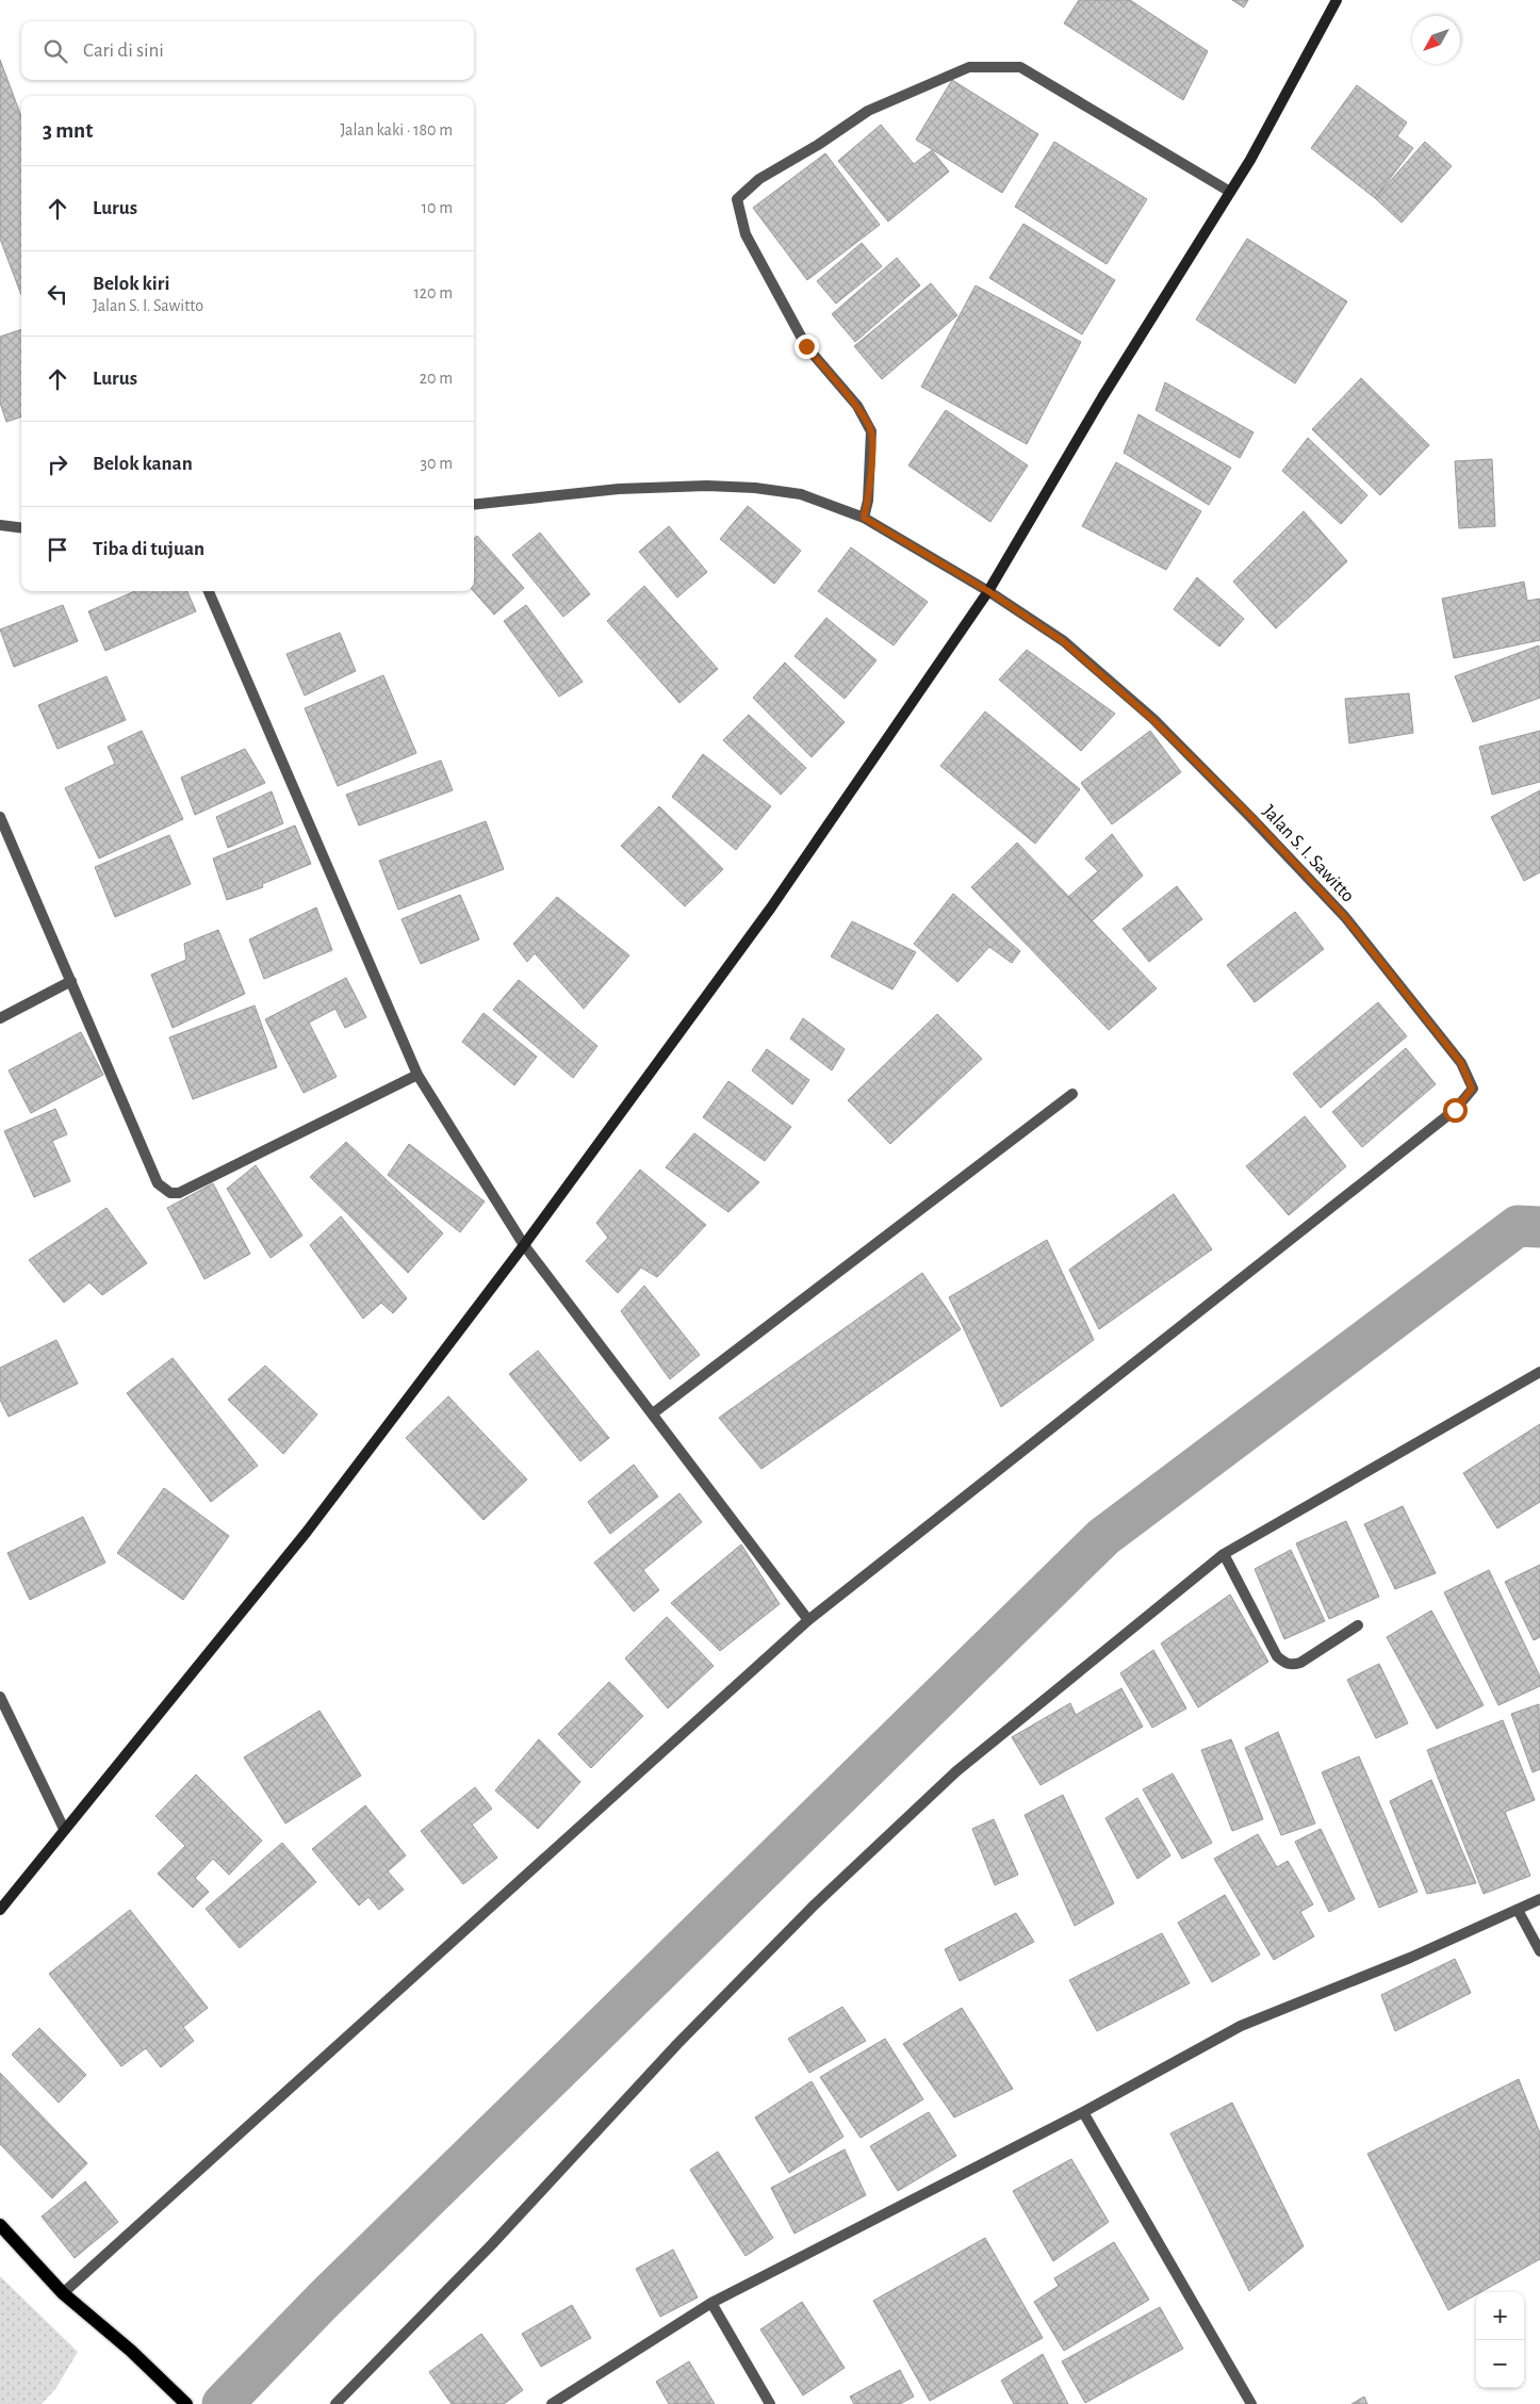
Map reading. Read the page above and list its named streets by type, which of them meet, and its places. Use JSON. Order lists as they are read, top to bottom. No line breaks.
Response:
{"streets":{"street":["Jalan S. I. Sawitto"]},"north":"bottom left","page":{"search":"Cari di sini","heading":["3 mnt","Jalan kaki · 180 m"],"list":[["Lurus","10 m"],["Belok kiri","Jalan S. I. Sawitto","120 m"],["Lurus","20 m"],["Belok kanan","30 m"],"Tiba di tujuan"],"map_buttons":["+","−"]}}
